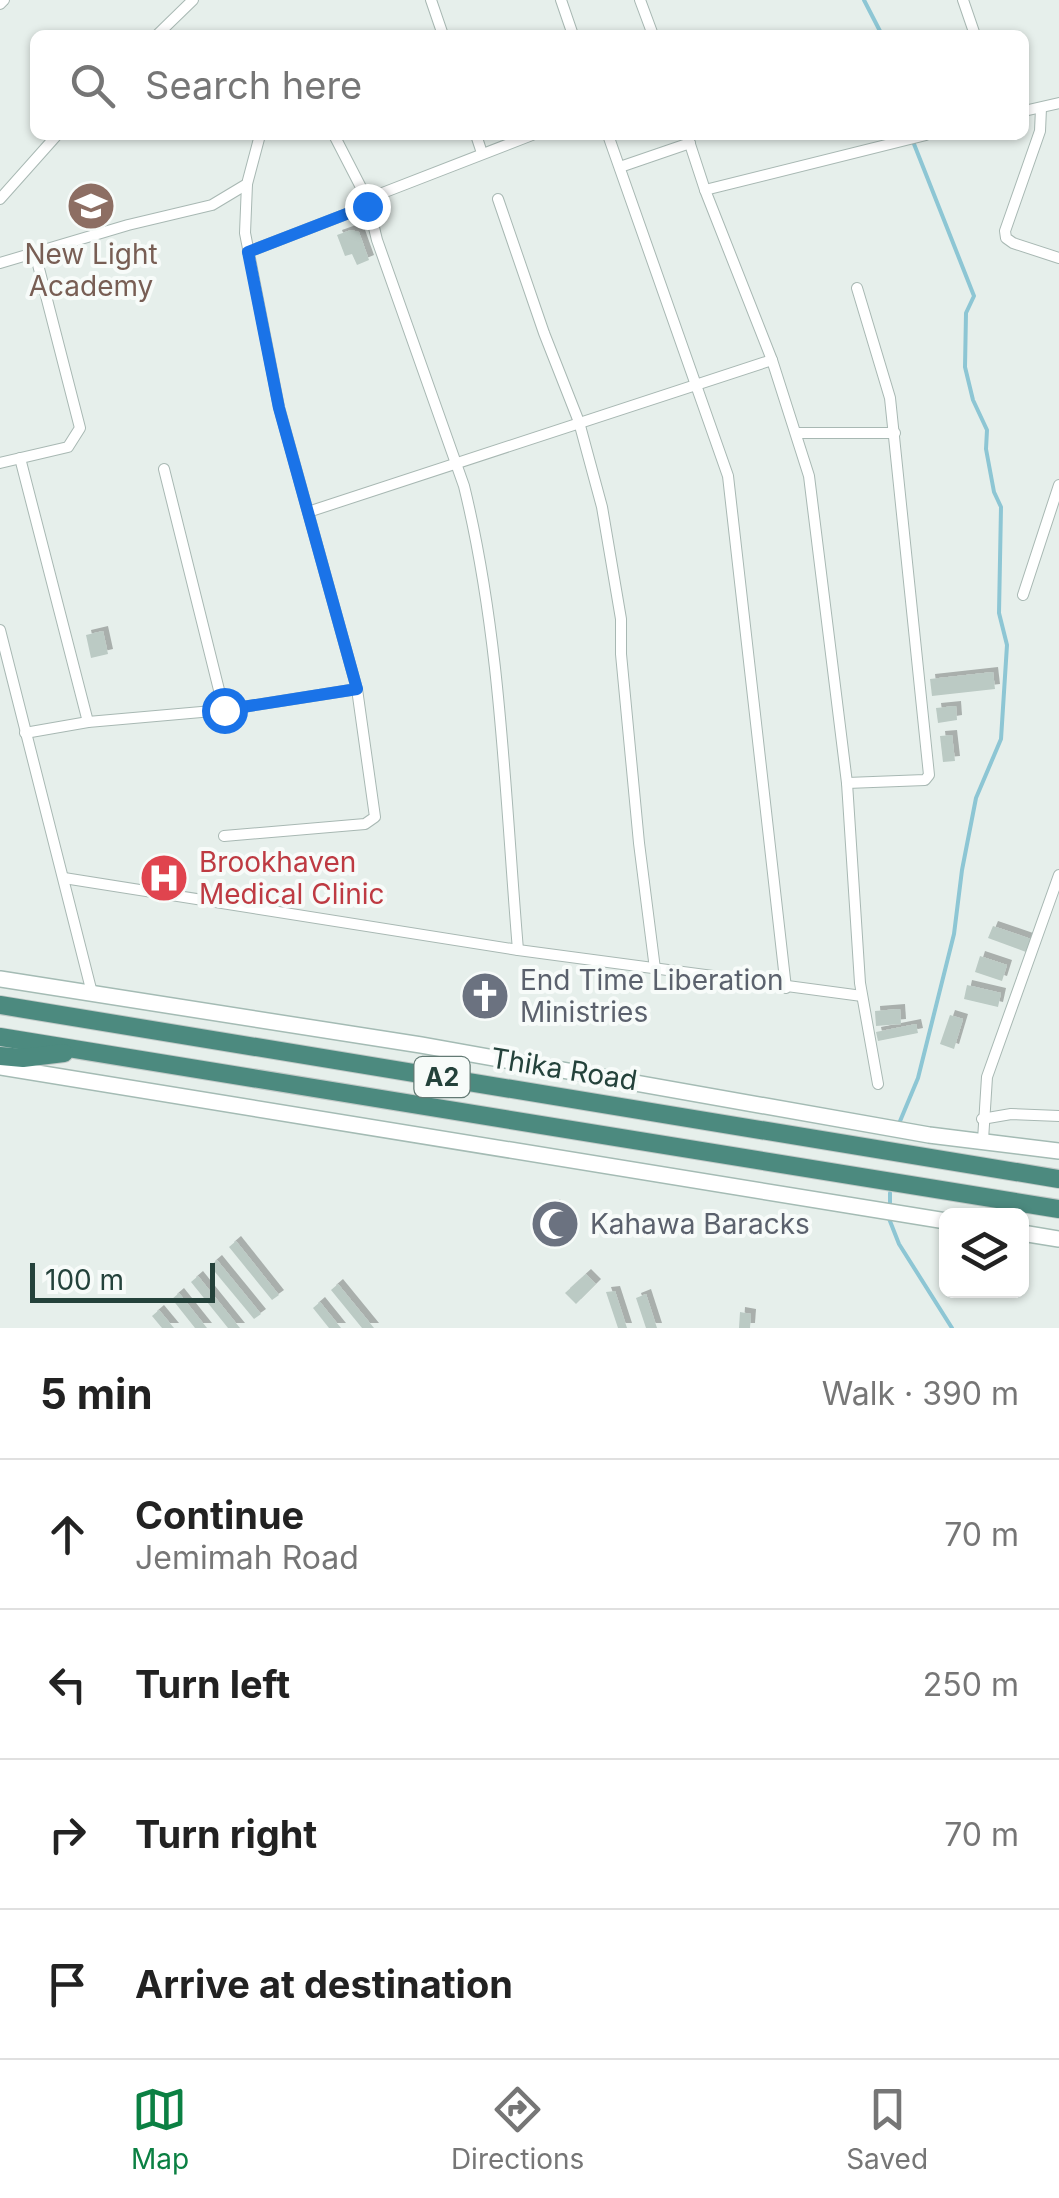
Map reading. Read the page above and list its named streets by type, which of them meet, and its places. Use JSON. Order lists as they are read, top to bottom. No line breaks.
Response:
{"streets":{"highway":["Thika Road","A2"]},"places":{"school or university":["New Light Academy"],"hospital":["Brookhaven Medical Clinic"],"church":["End Time Liberation Ministries"],"mosque":["Kahawa Baracks"]},"scale_bar":"100 m","page":{"search":"Search here","scale":"100 m","heading":["5 min","Walk · 390 m"],"list":[["Continue","Jemimah Road","70 m"],["Turn left","250 m"],["Turn right","70 m"],"Arrive at destination"],"nav":["Map","Directions","Saved"]}}
